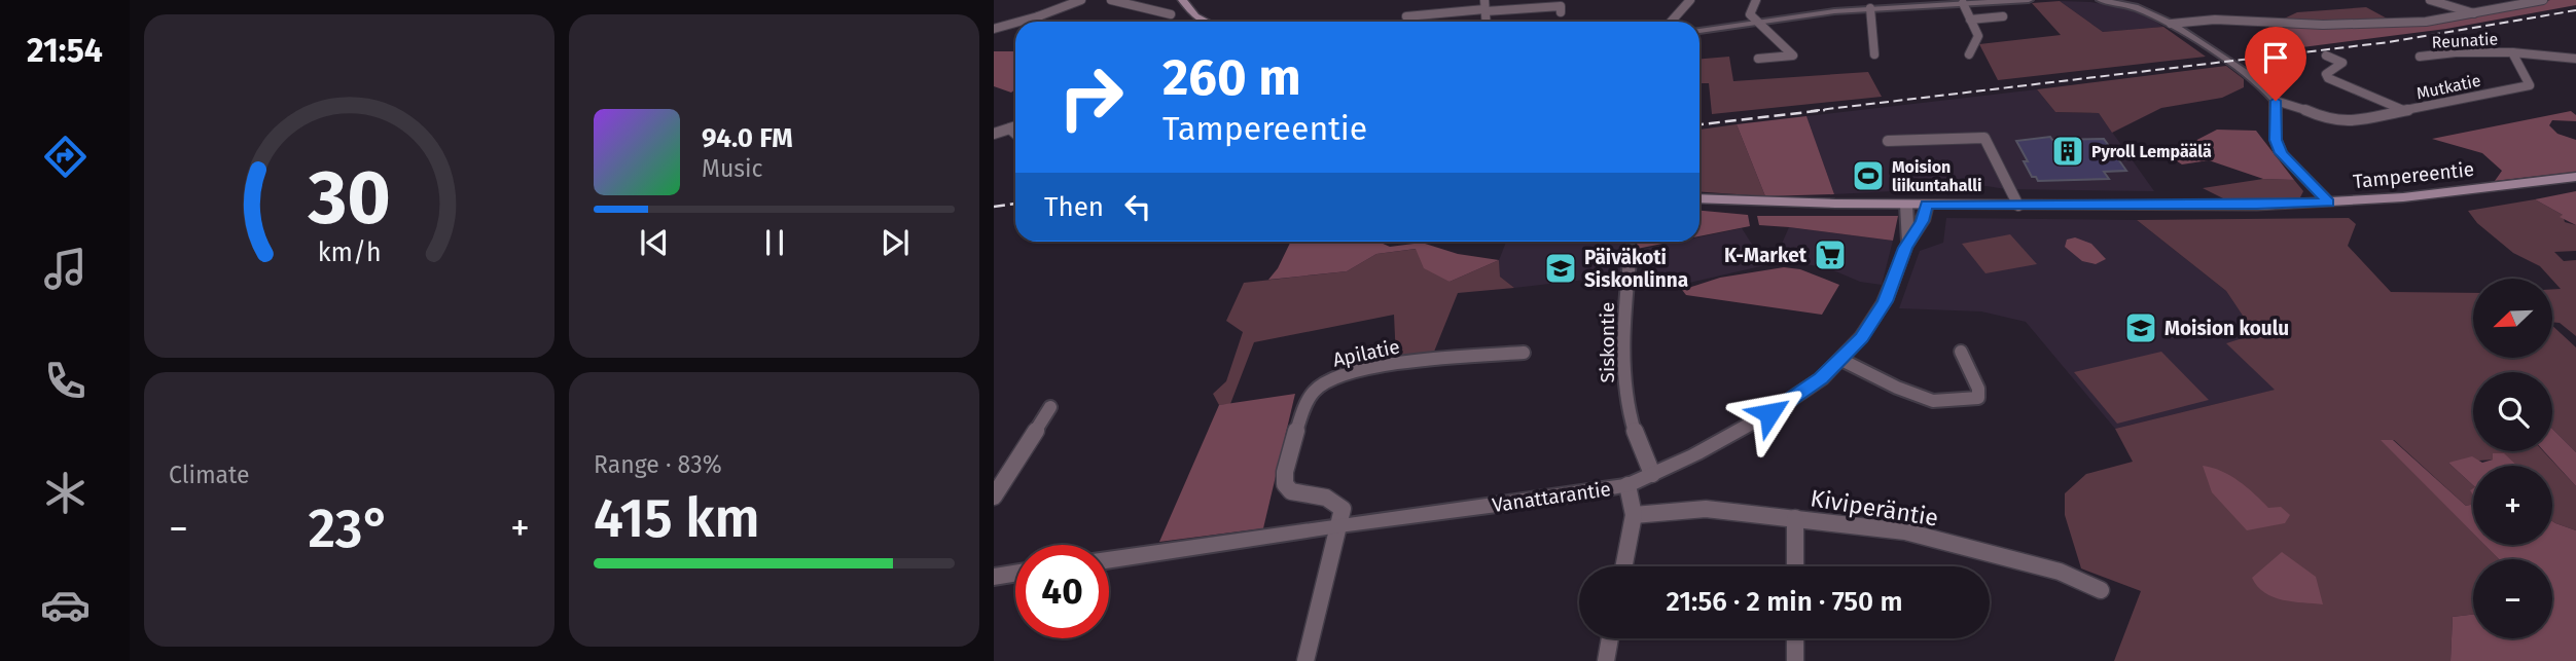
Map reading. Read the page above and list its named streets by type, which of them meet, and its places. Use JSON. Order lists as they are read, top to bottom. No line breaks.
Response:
{"streets":{"main road":["Tampereentie"],"street":["Reunatie","Mutkatie","Siskontie","Apilatie","Vanattarantie","Kiviperäntie"]},"crossings":[["Reunatie","Mutkatie"],["Tampereentie","Vanattarantie"],["Siskontie","Vanattarantie"],["Apilatie","Vanattarantie"]],"places":{"building":["Pyroll Lempäälä"],"sports":["Moision liikuntahalli"],"supermarket":["K-Market"],"school or university":["Päiväkoti Siskonlinna","Moision koulu"]},"north":"bottom left","page":{"tabs":"21:54","turn":["260 m","Tampereentie"],"song":["94.0 FM","Music"],"then":"Then","map_buttons":["+","−"],"tile":["Climate",["Range · 83%","415 km"]],"heat":["−","23°","+"],"limit":"40","trip":"21:56 · 2 min · 750 m","gauge":["30","km/h"]}}
